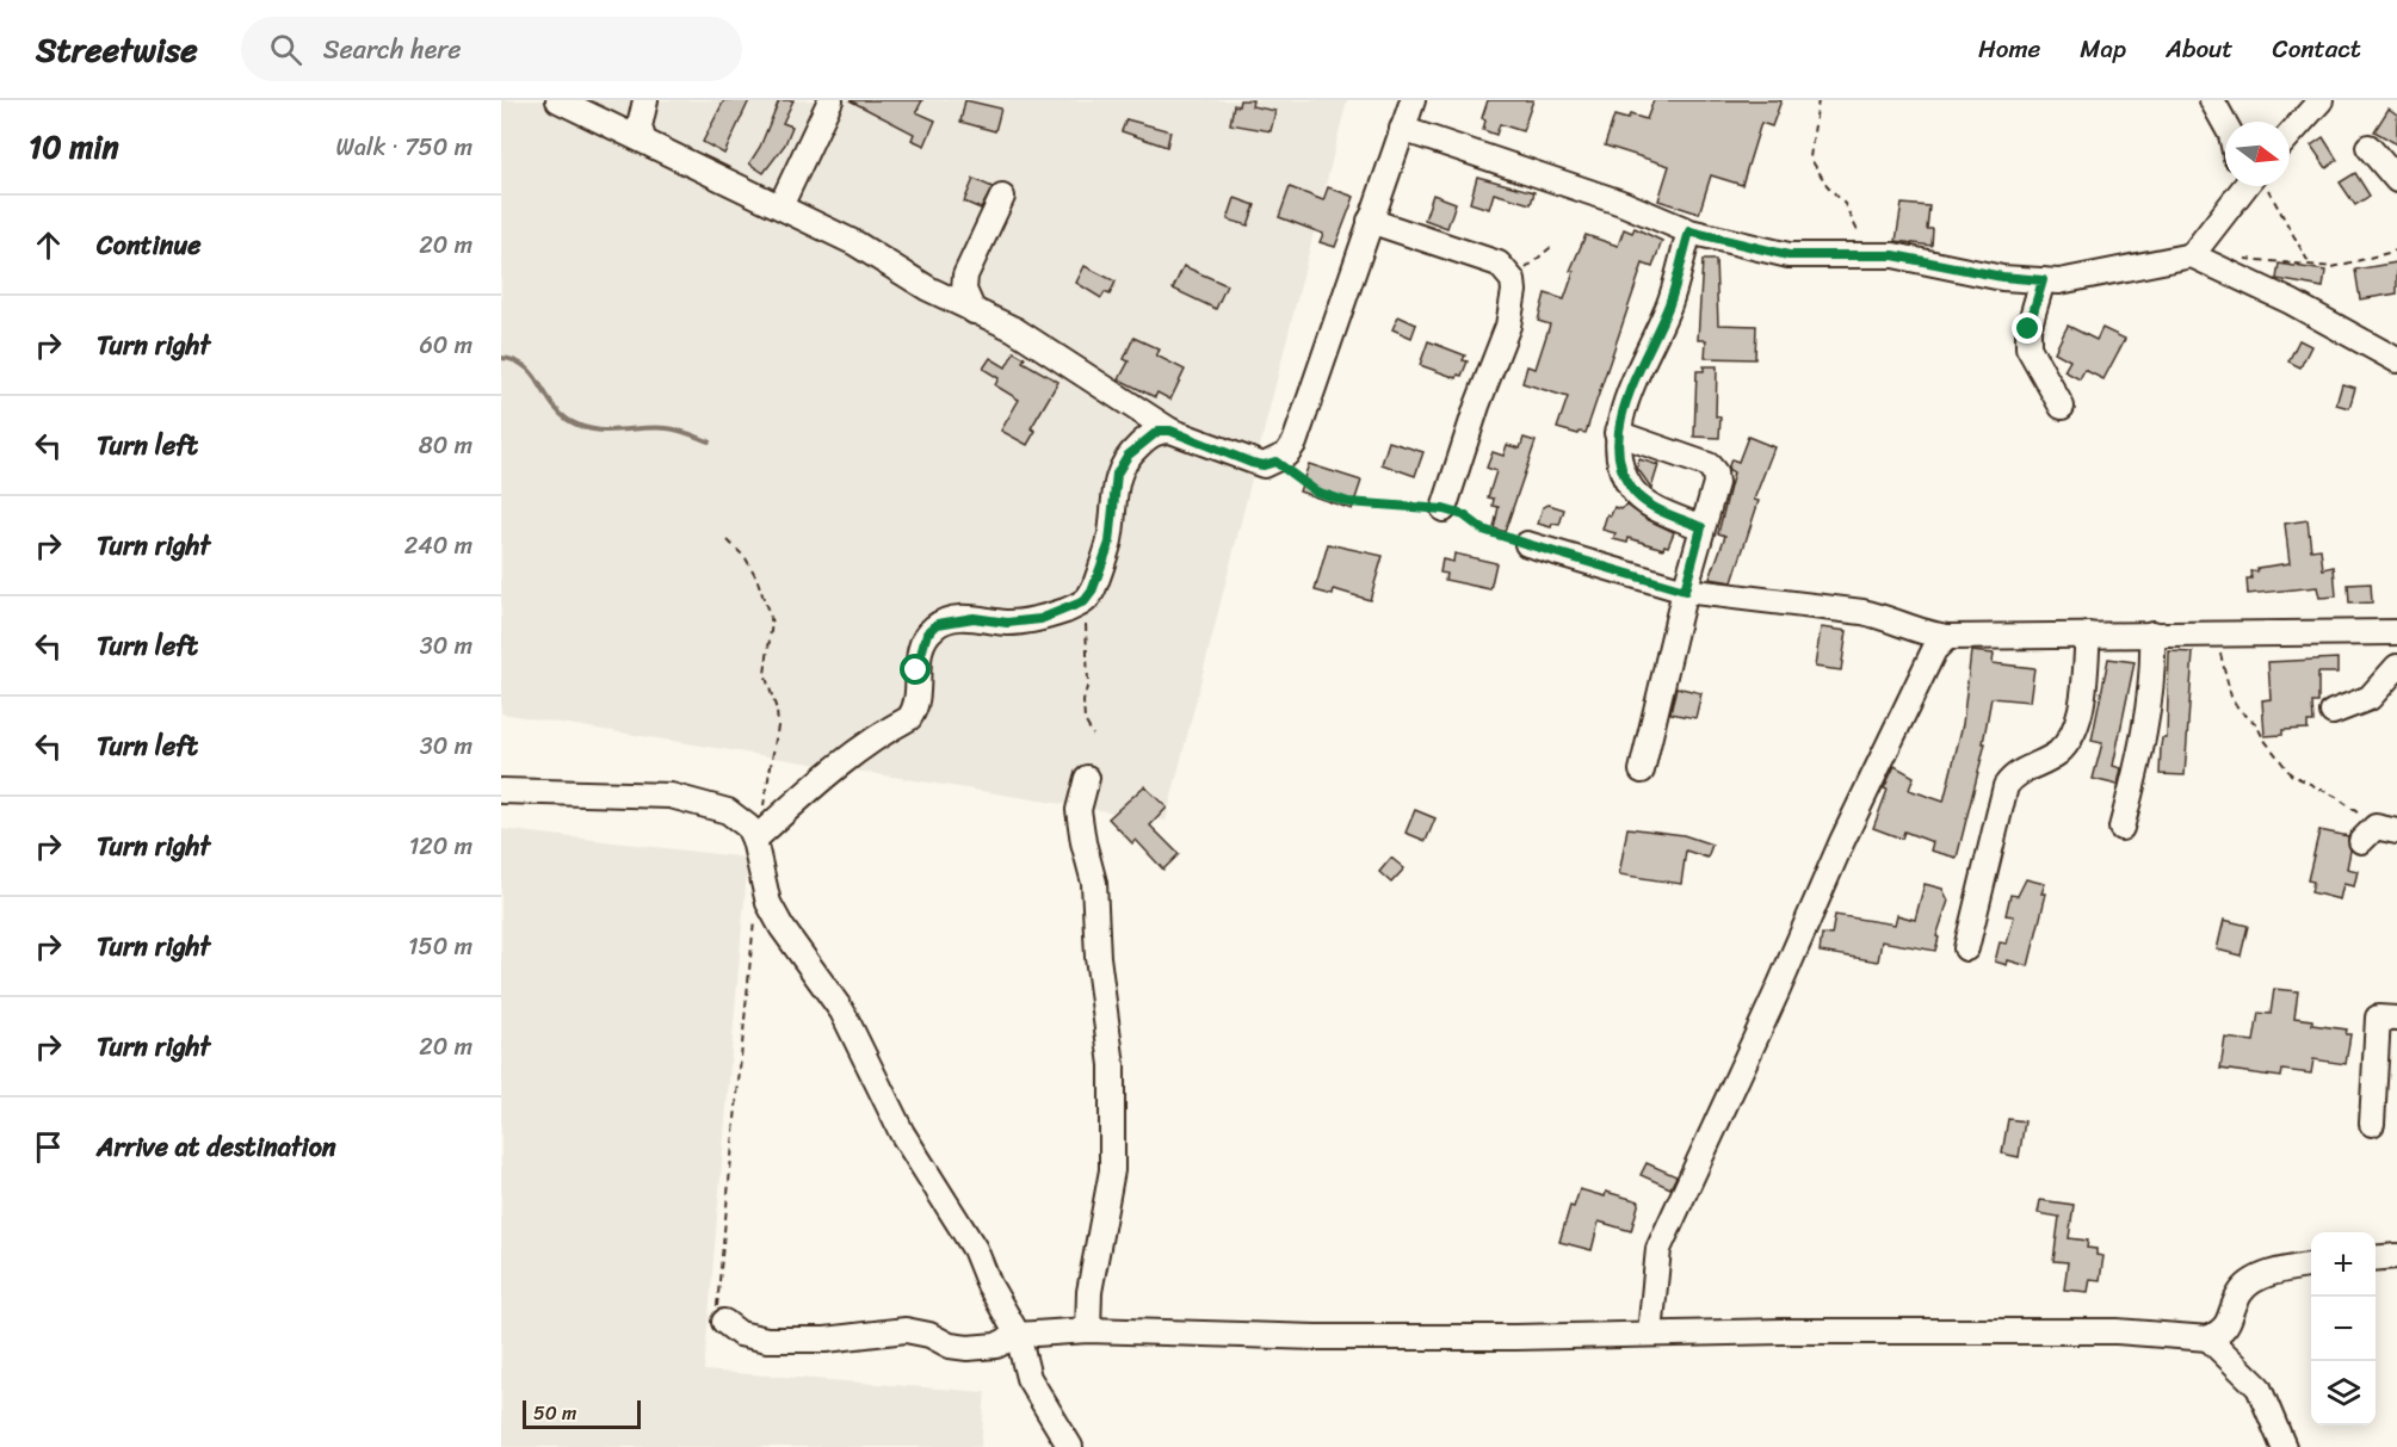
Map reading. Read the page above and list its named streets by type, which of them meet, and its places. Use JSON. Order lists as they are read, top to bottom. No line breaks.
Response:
{"scale_bar":"50 m","north":"right","page":{"header":"Streetwise","search":"Search here","nav":["Home","Map","About","Contact"],"heading":["10 min","Walk · 750 m"],"list":[["Continue","20 m"],["Turn right","60 m"],["Turn left","80 m"],["Turn right","240 m"],["Turn left","30 m"],["Turn left","30 m"],["Turn right","120 m"],["Turn right","150 m"],["Turn right","20 m"],"Arrive at destination"],"map_buttons":["+","−"],"scale":"50 m"}}
